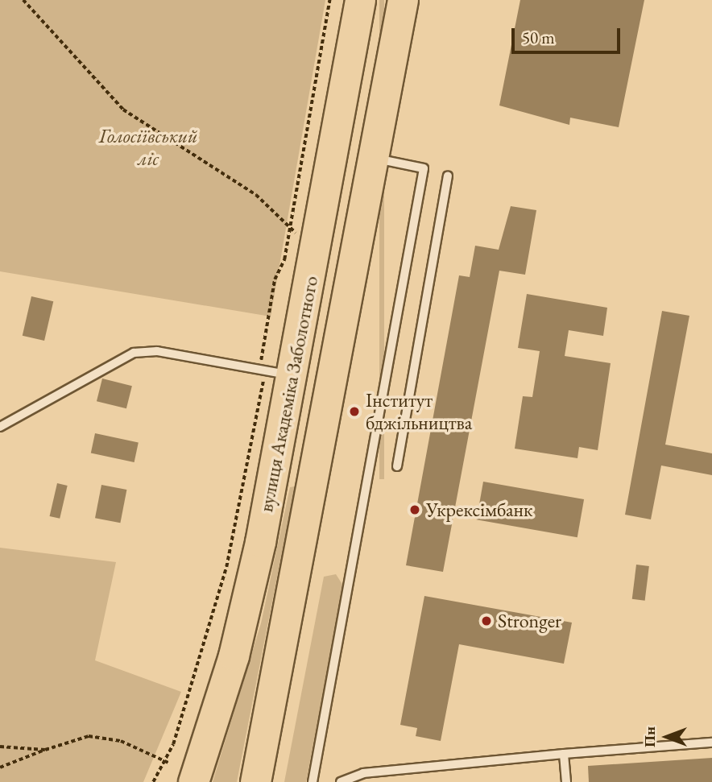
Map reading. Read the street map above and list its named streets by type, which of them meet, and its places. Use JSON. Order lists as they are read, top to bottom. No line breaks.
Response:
{"streets":{"highway":["вулиця Академіка Заболотного"]},"parks":["Голосіївський ліс"],"places":["Інститут бджільництва","Укрексімбанк","Stronger"],"scale_bar":"50 m","north":"left"}
